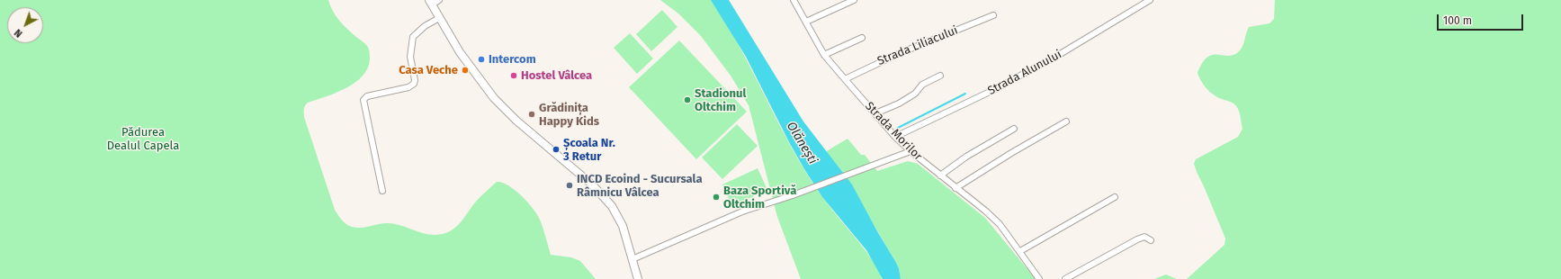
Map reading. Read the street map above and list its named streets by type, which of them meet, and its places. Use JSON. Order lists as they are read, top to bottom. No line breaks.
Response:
{"streets":{"street":["Strada Liliacului","Strada Alunului","Strada Morilor"]},"crossings":[["Strada Liliacului","Strada Morilor"],["Strada Alunului","Strada Morilor"]],"water":["Olănești"],"parks":["Pădurea Dealul Capela"],"places":["Intercom","Casa Veche","Hostel Vâlcea","Stadionul Oltchim","Grădinița Happy Kids","Școala Nr. 3 Retur","INCD Ecoind - Sucursala Râmnicu Vâlcea","Baza Sportivă Oltchim"],"scale_bar":"100 m","north":"bottom left"}
